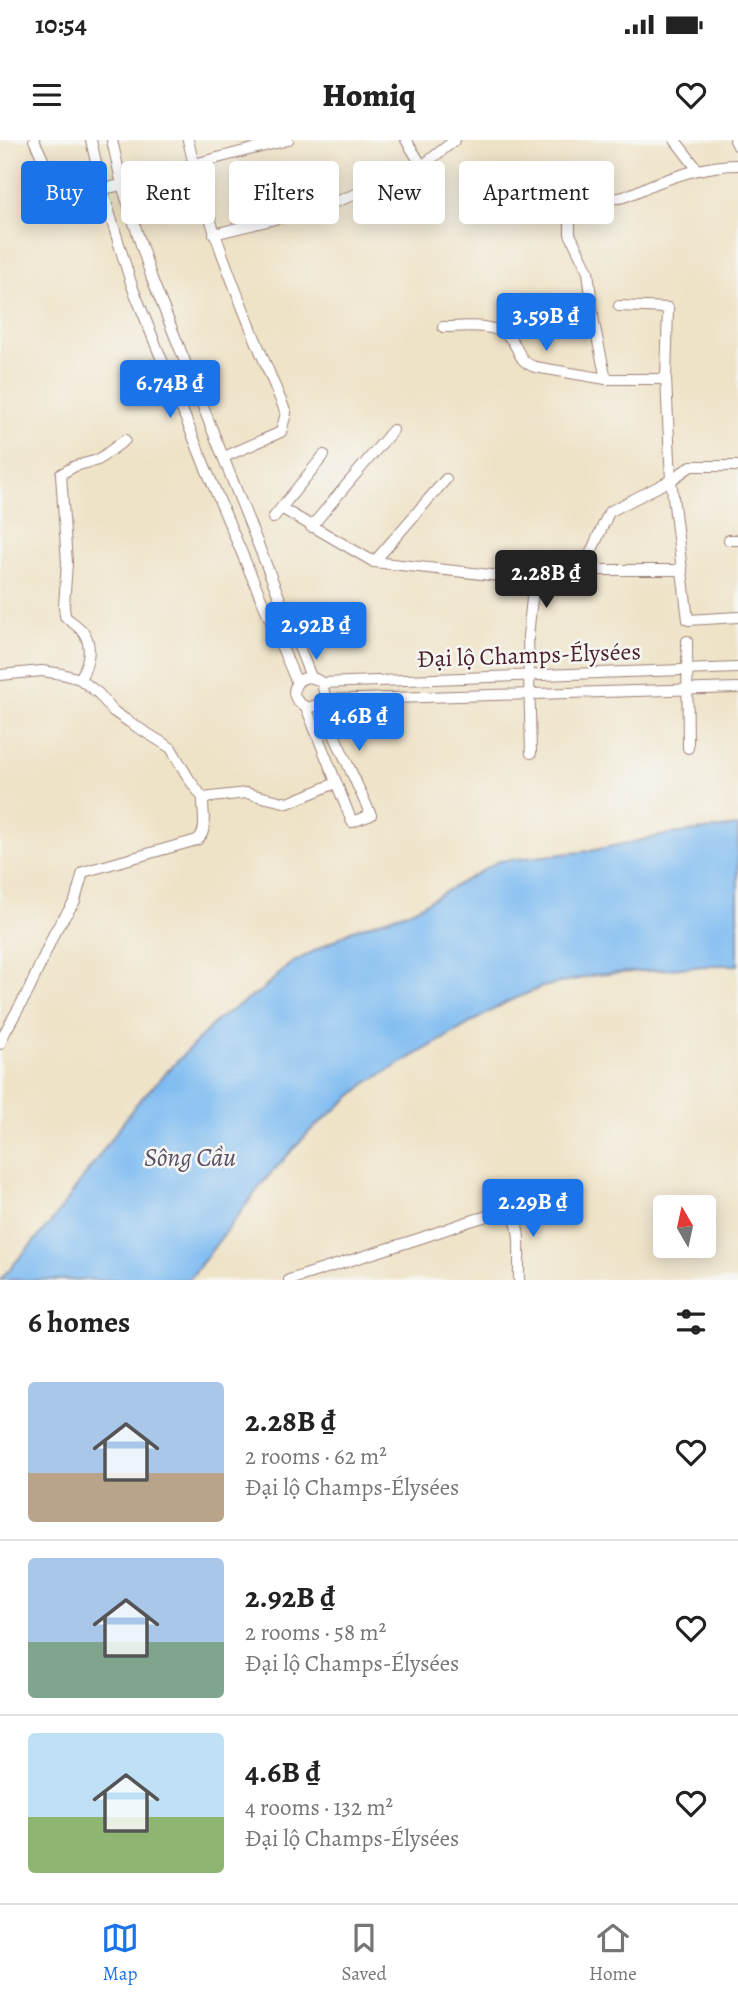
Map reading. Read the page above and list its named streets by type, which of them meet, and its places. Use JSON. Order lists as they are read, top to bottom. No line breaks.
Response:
{"streets":{"street":["Đại lộ Champs-Élysées"]},"water":["Sông Cầu"],"north":"top","page":{"status":"10:54","header":"Homiq","chip":["Buy","Rent","Filters","New","Apartment"],"price":["3.59B ₫","6.74B ₫","2.28B ₫","2.92B ₫","4.6B ₫","2.29B ₫"],"heading":"6 homes","list":[{"name":"2.28B ₫","note":"2 rooms · 62 m² · Đại lộ Champs-Élysées"},{"name":"2.92B ₫","note":"2 rooms · 58 m² · Đại lộ Champs-Élysées"},{"name":"4.6B ₫","note":"4 rooms · 132 m² · Đại lộ Champs-Élysées"}],"tabs":["Map","Saved","Home"]}}
